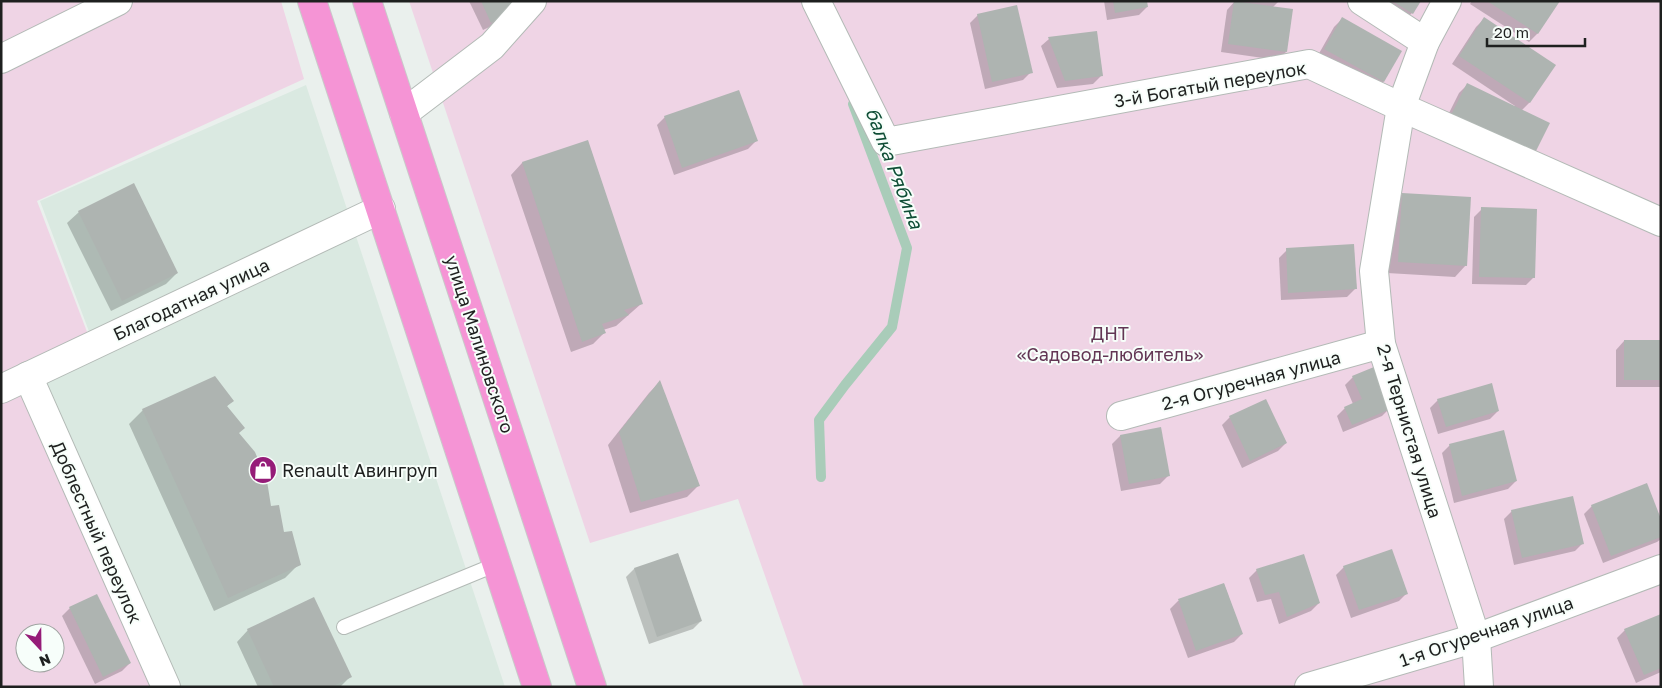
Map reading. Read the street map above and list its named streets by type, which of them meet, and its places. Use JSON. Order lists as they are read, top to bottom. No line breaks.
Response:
{"streets":{"highway":["улица Малиновского"],"street":["3-й Богатый переулок","Благодатная улица","2-я Огуречная улица","2-я Тернистая улица","Доблестный переулок","1-я Огуречная улица"]},"crossings":[["3-й Богатый переулок","2-я Тернистая улица"],["Благодатная улица","Доблестный переулок"],["2-я Огуречная улица","2-я Тернистая улица"],["2-я Тернистая улица","1-я Огуречная улица"]],"water":["балка Рябина"],"parks":["ДНТ «Садовод-любитель»"],"places":{"shop":["Renault Авингруп"]},"scale_bar":"20 m","north":"bottom"}
